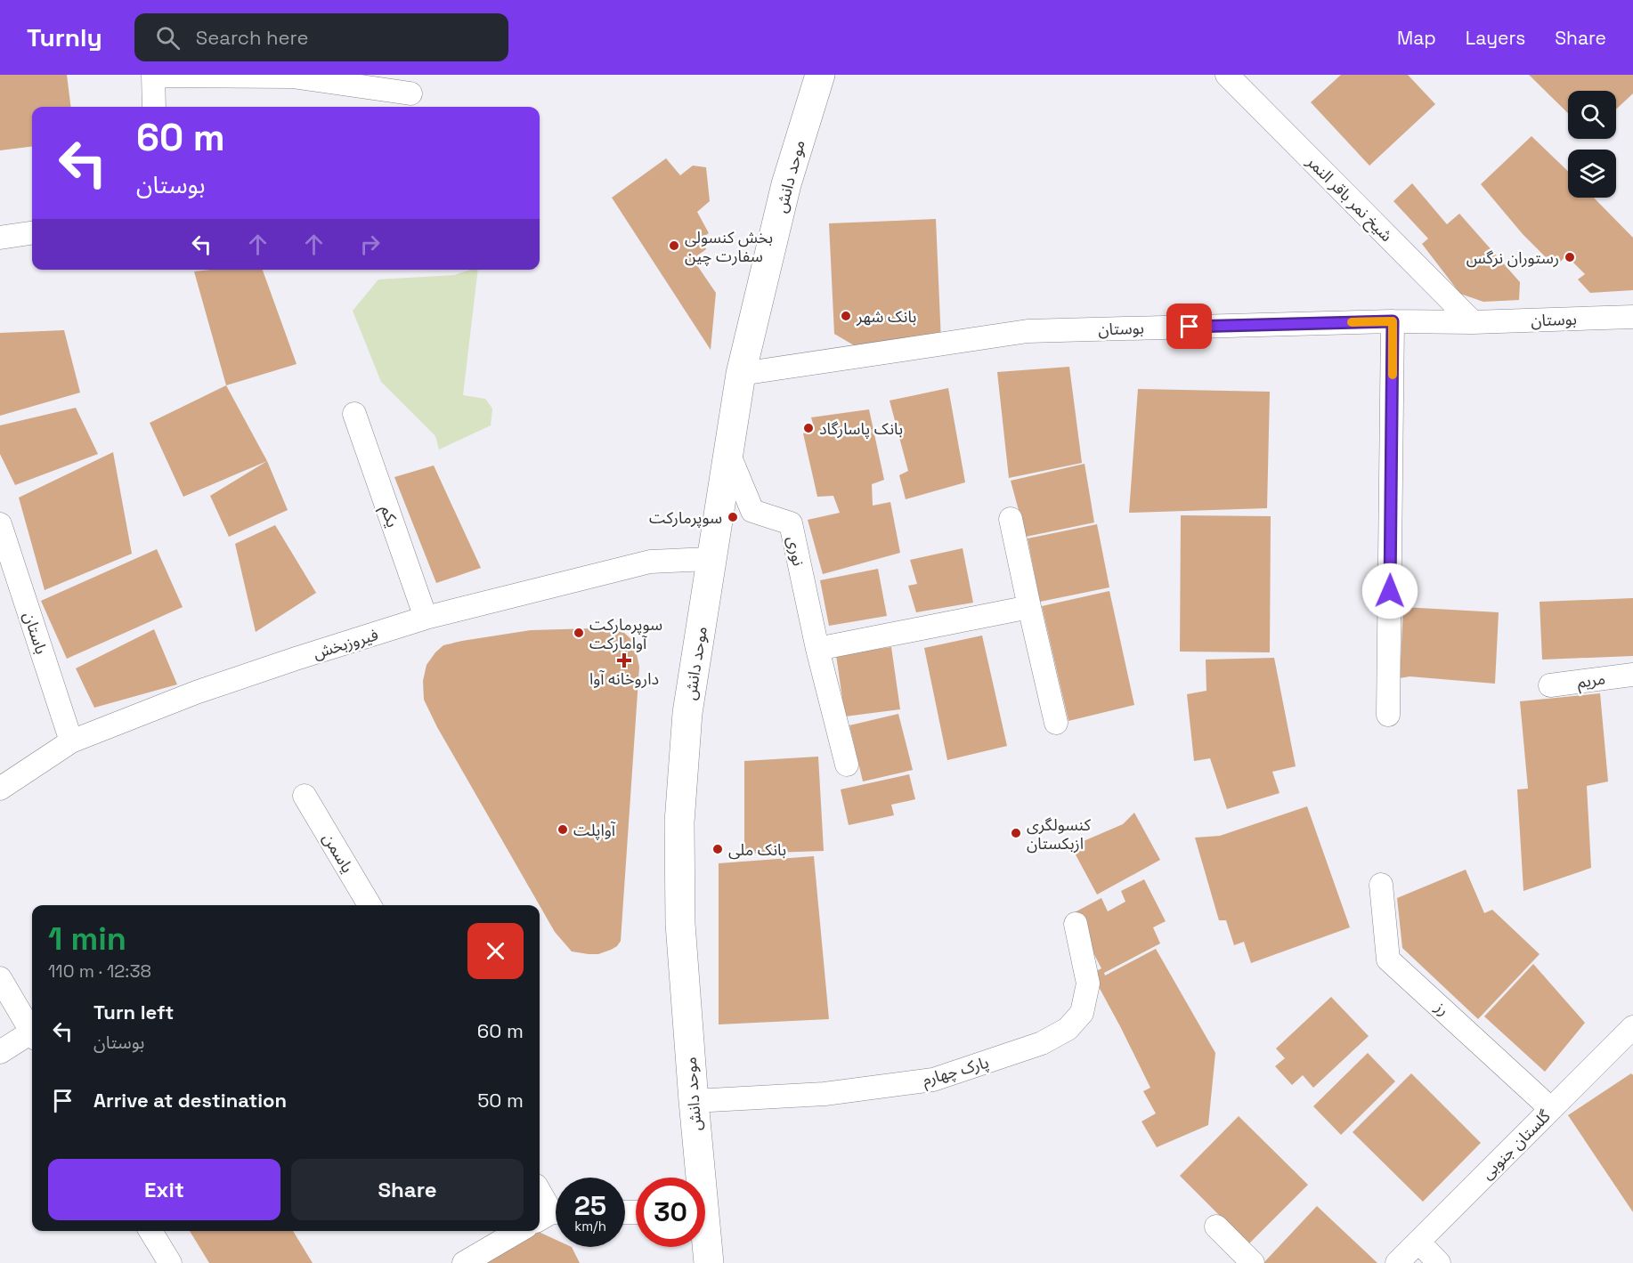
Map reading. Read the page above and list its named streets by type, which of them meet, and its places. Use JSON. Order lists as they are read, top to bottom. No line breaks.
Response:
{"streets":{"main road":["موحد دانش"],"street":["شیخ نمر باقر النمر","بوستان","یکم","نوری","باستان","فیروزبخش","مریم","یاسمن","رز","پارک چهارم","گلستان جنوبی"]},"crossings":[["موحد دانش","بوستان"],["موحد دانش","نوری"],["موحد دانش","فیروزبخش"],["موحد دانش","پارک چهارم"],["شیخ نمر باقر النمر","بوستان"],["یکم","فیروزبخش"],["باستان","فیروزبخش"],["رز","گلستان جنوبی"]],"places":{"other":["بخش کنسولی سفارت چین","رستوران نرگس","بانک شهر","بانک پاسارگاد","سوپرمارکت","سوپرمارکت آوامارکت","آواپلت","کنسولگری ازبکستان","بانک ملی"],"health":["داروخانه آوا"]},"page":{"header":"Turnly","search":"Search here","nav":["Map","Layers","Share"],"turn":["60 m","بوستان"],"heading":["1 min","110 m · 12:38"],"list":[{"name":"Turn left","note":"بوستان","value":"60 m"},{"name":"Arrive at destination","value":"50 m"}],"buttons":["Exit","Share"],"speed":"25 km/h","limit":"30"}}
